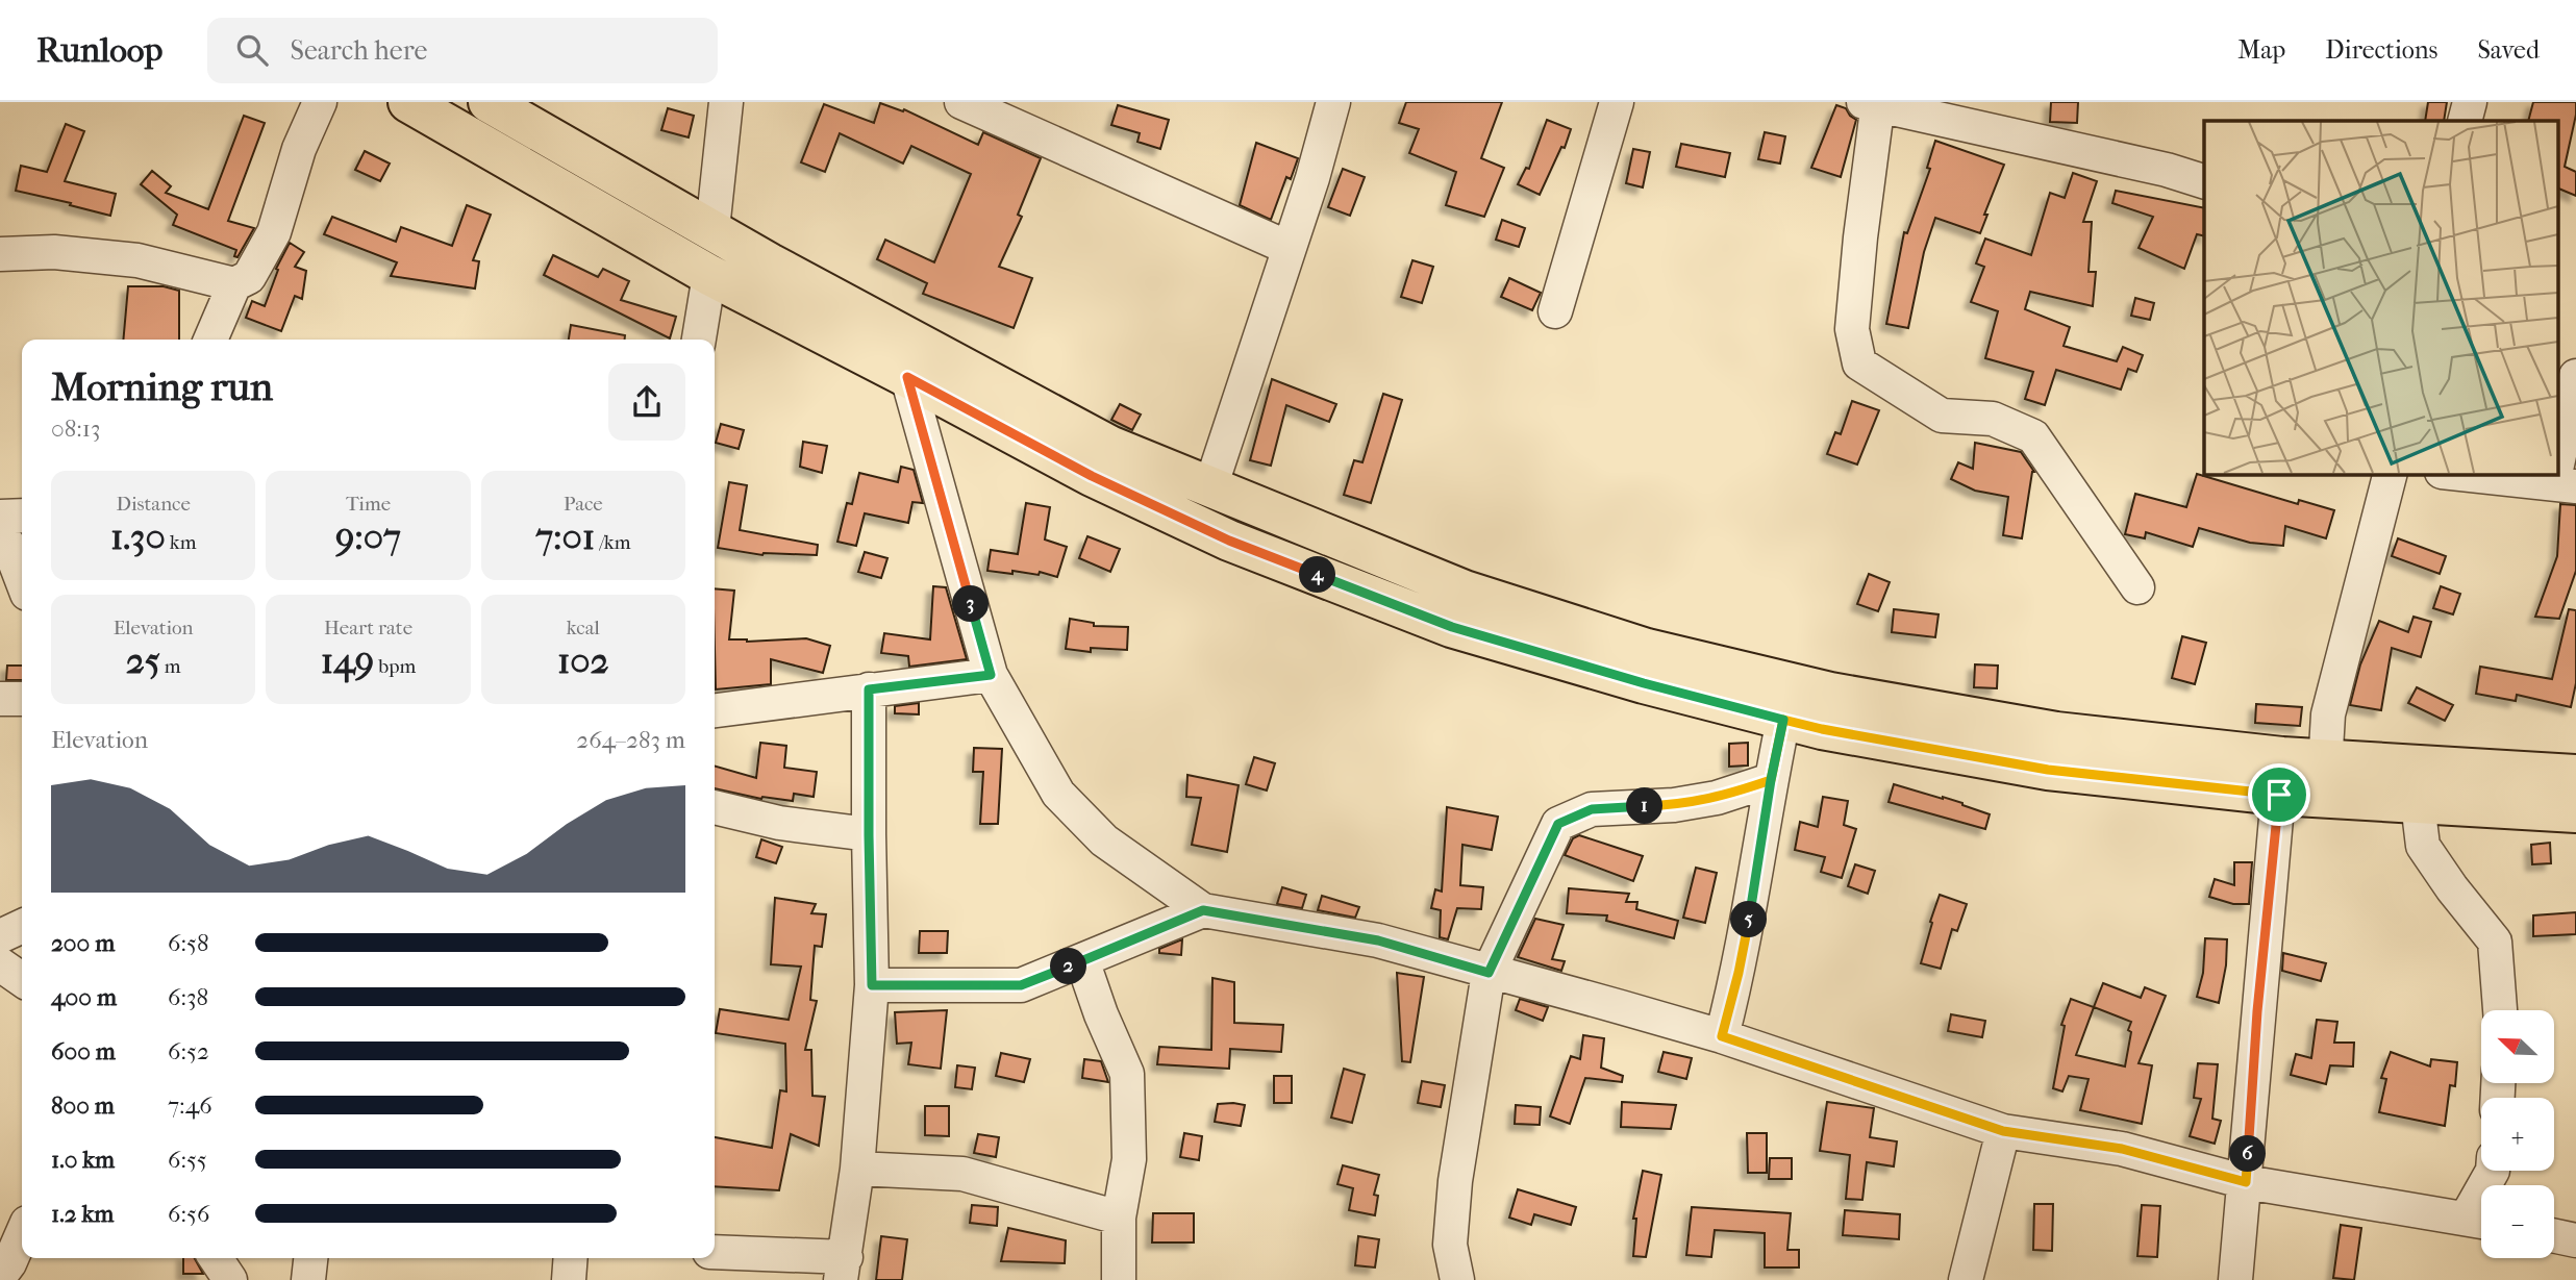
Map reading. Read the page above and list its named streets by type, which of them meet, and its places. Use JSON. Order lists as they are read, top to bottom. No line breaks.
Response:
{"north":"top left","page":{"header":"Runloop","search":"Search here","nav":["Map","Directions","Saved"],"heading":["Morning run","08:13"],"stats":[["Distance","1.30 km"],["Time","9:07"],["Pace","7:01 /km"],["Elevation","25 m"],["Heart rate","149 bpm"],["kcal","102"]],"pins":["4","3","1","5","2","6"],"chart":["Elevation","264–283 m"],"list":[{"name":"200 m","note":"6:58"},{"name":"400 m","note":"6:38"},{"name":"600 m","note":"6:52"},{"name":"800 m","note":"7:46"},{"name":"1.0 km","note":"6:55"},{"name":"1.2 km","note":"6:56"}],"map_buttons":["+","−"]}}
